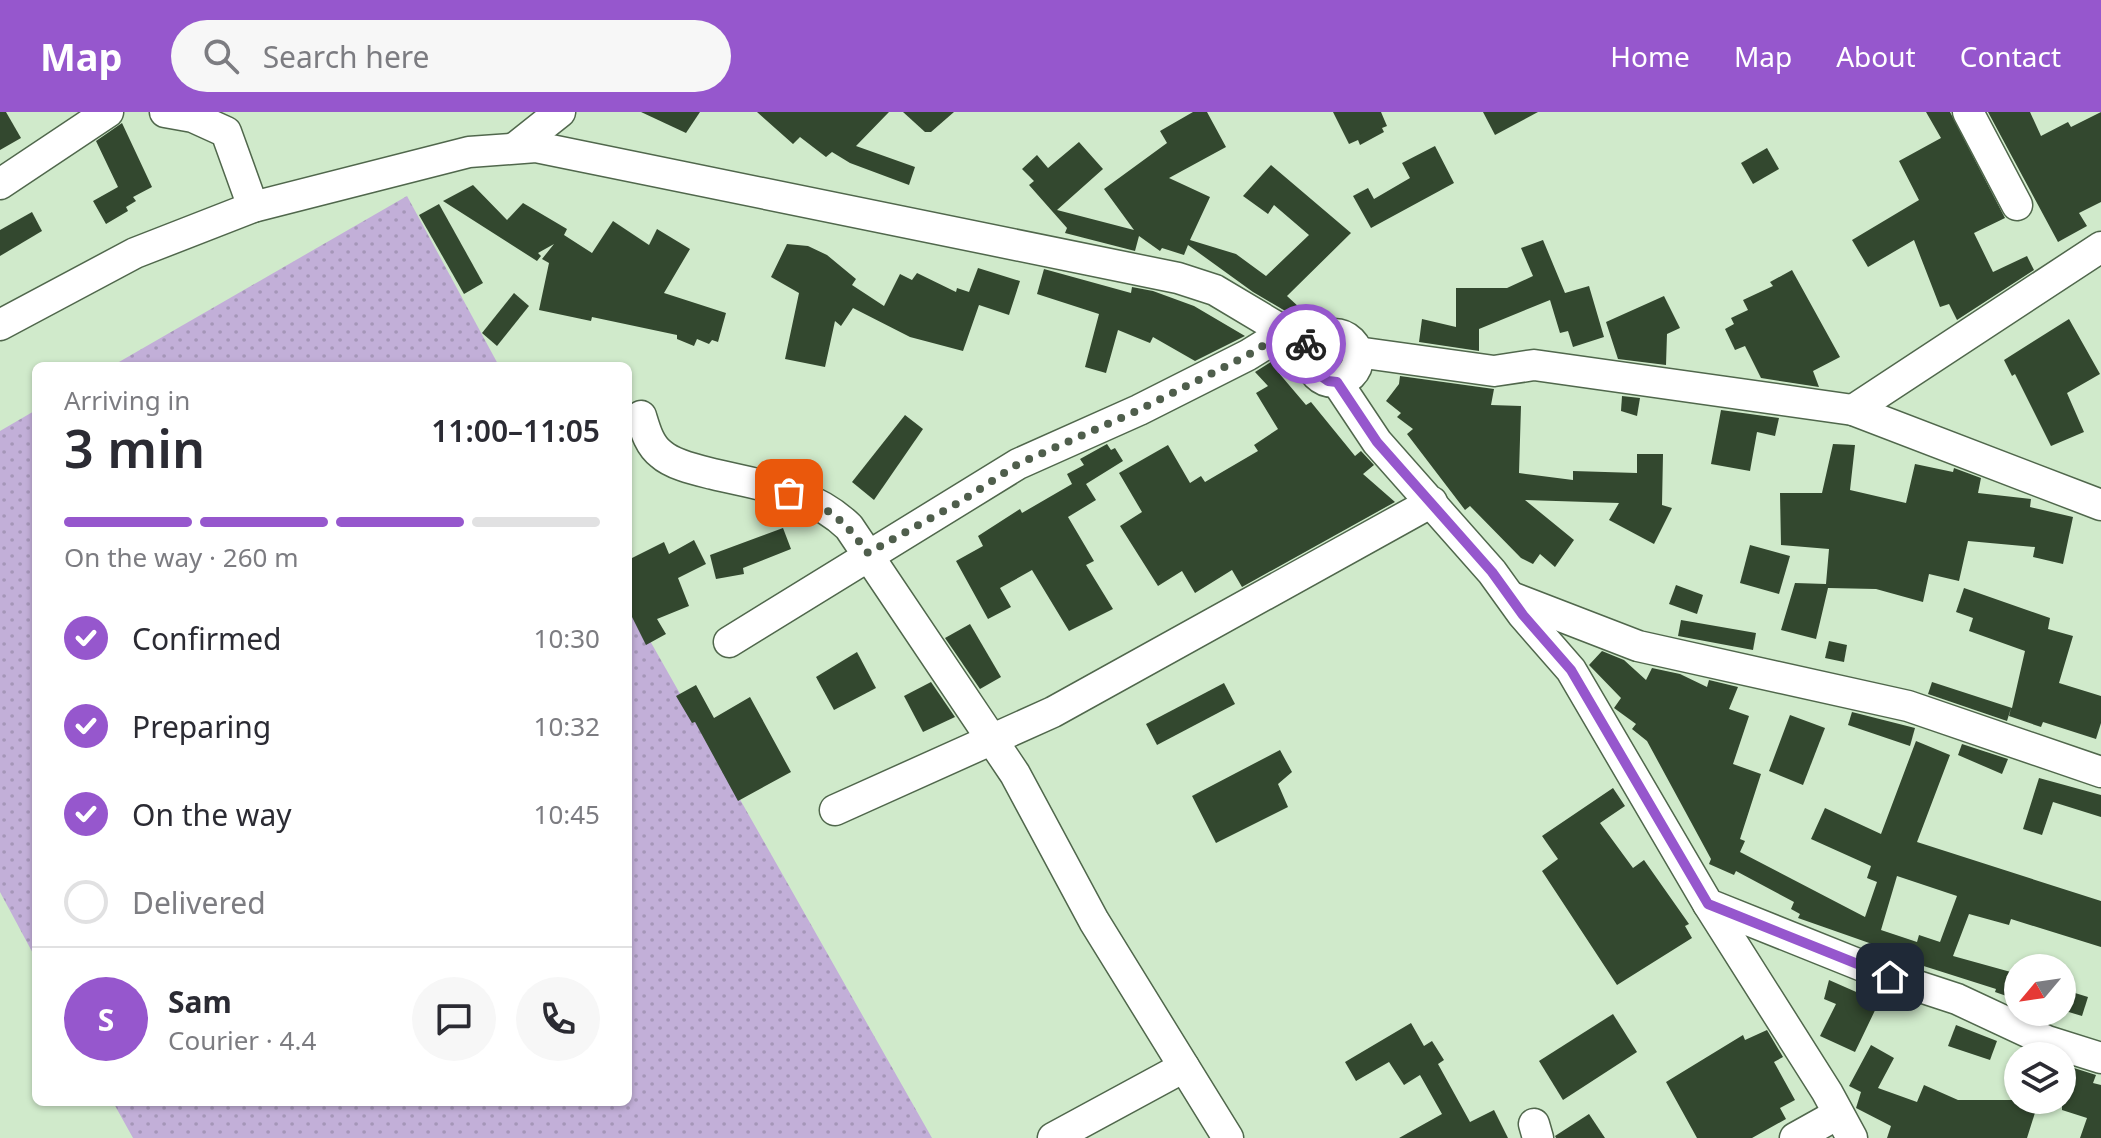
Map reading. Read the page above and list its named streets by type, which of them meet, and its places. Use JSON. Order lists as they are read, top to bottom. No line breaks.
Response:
{"north":"bottom left","page":{"header":"Map","search":"Search here","nav":["Home","Map","About","Contact"],"heading":["3 min","Arriving in","11:00–11:05"],"panel":["Sam","Courier · 4.4"],"bar":"On the way · 260 m","list":[["Confirmed","10:30"],["Preparing","10:32"],["On the way","10:45"],"Delivered"],"round":"S"}}
